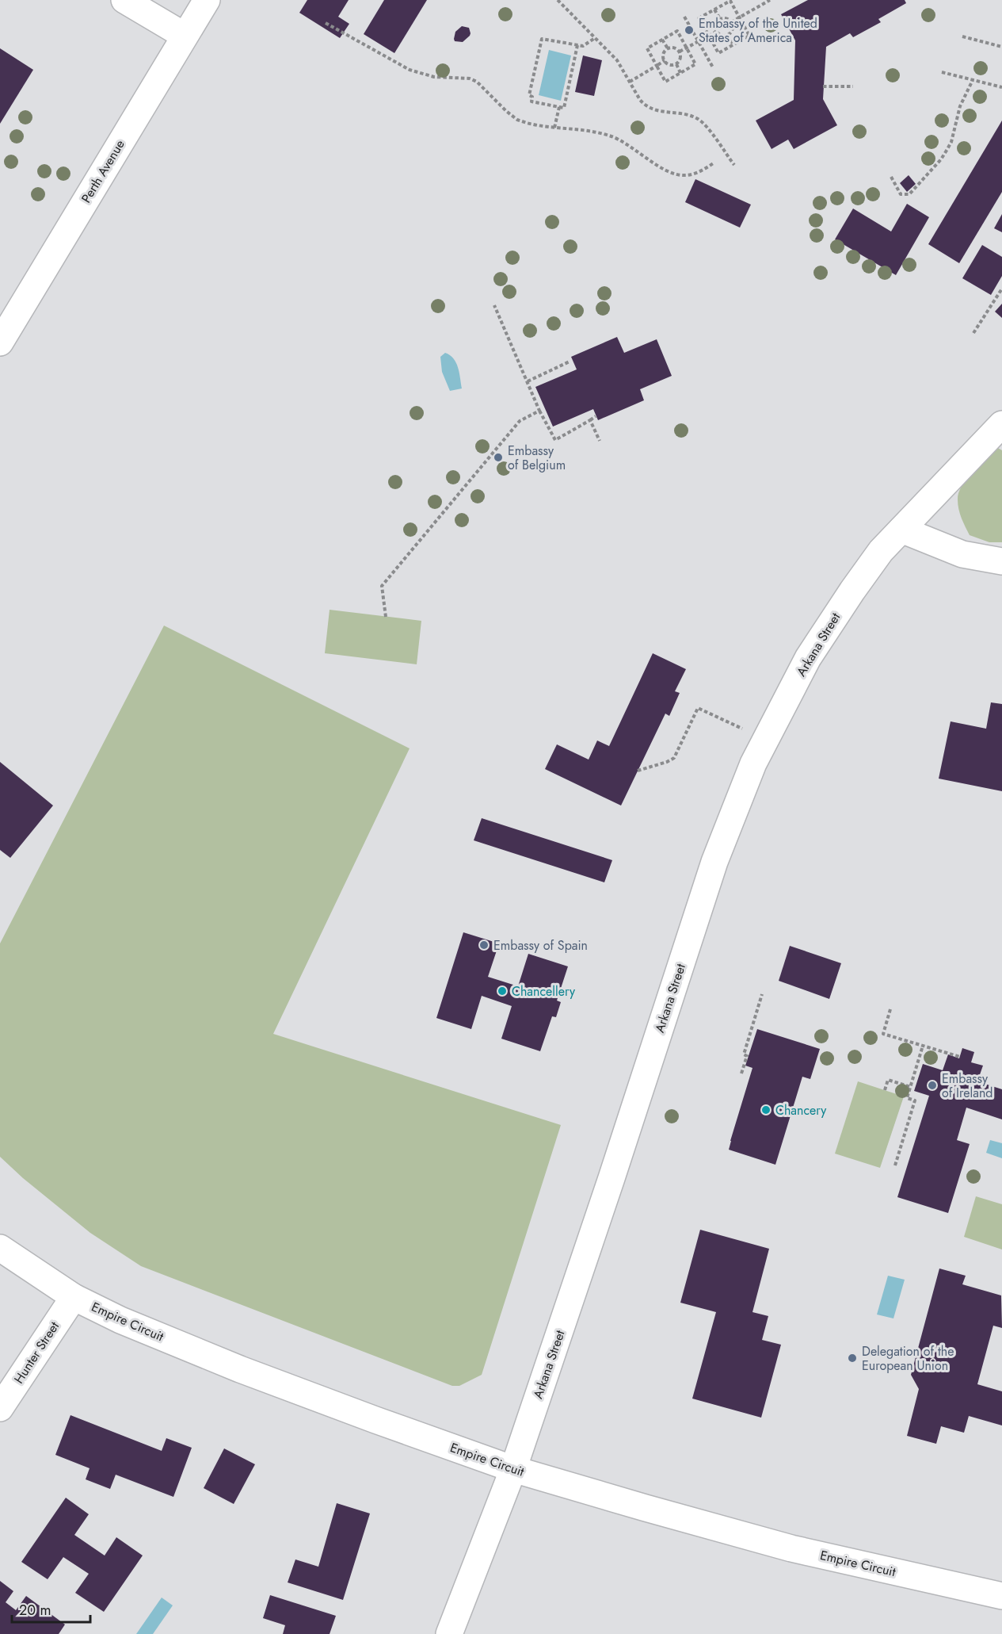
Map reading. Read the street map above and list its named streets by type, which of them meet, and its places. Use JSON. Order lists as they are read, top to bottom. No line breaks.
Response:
{"streets":{"street":["Perth Avenue","Arkana Street","Empire Circuit","Hunter Street"]},"crossings":[["Arkana Street","Empire Circuit"],["Empire Circuit","Hunter Street"]],"places":["Embassy of the United States of America","Embassy of Belgium","Embassy of Spain","Chancellery","Embassy of Ireland","Chancery","Delegation of the European Union"],"scale_bar":"20 m"}
